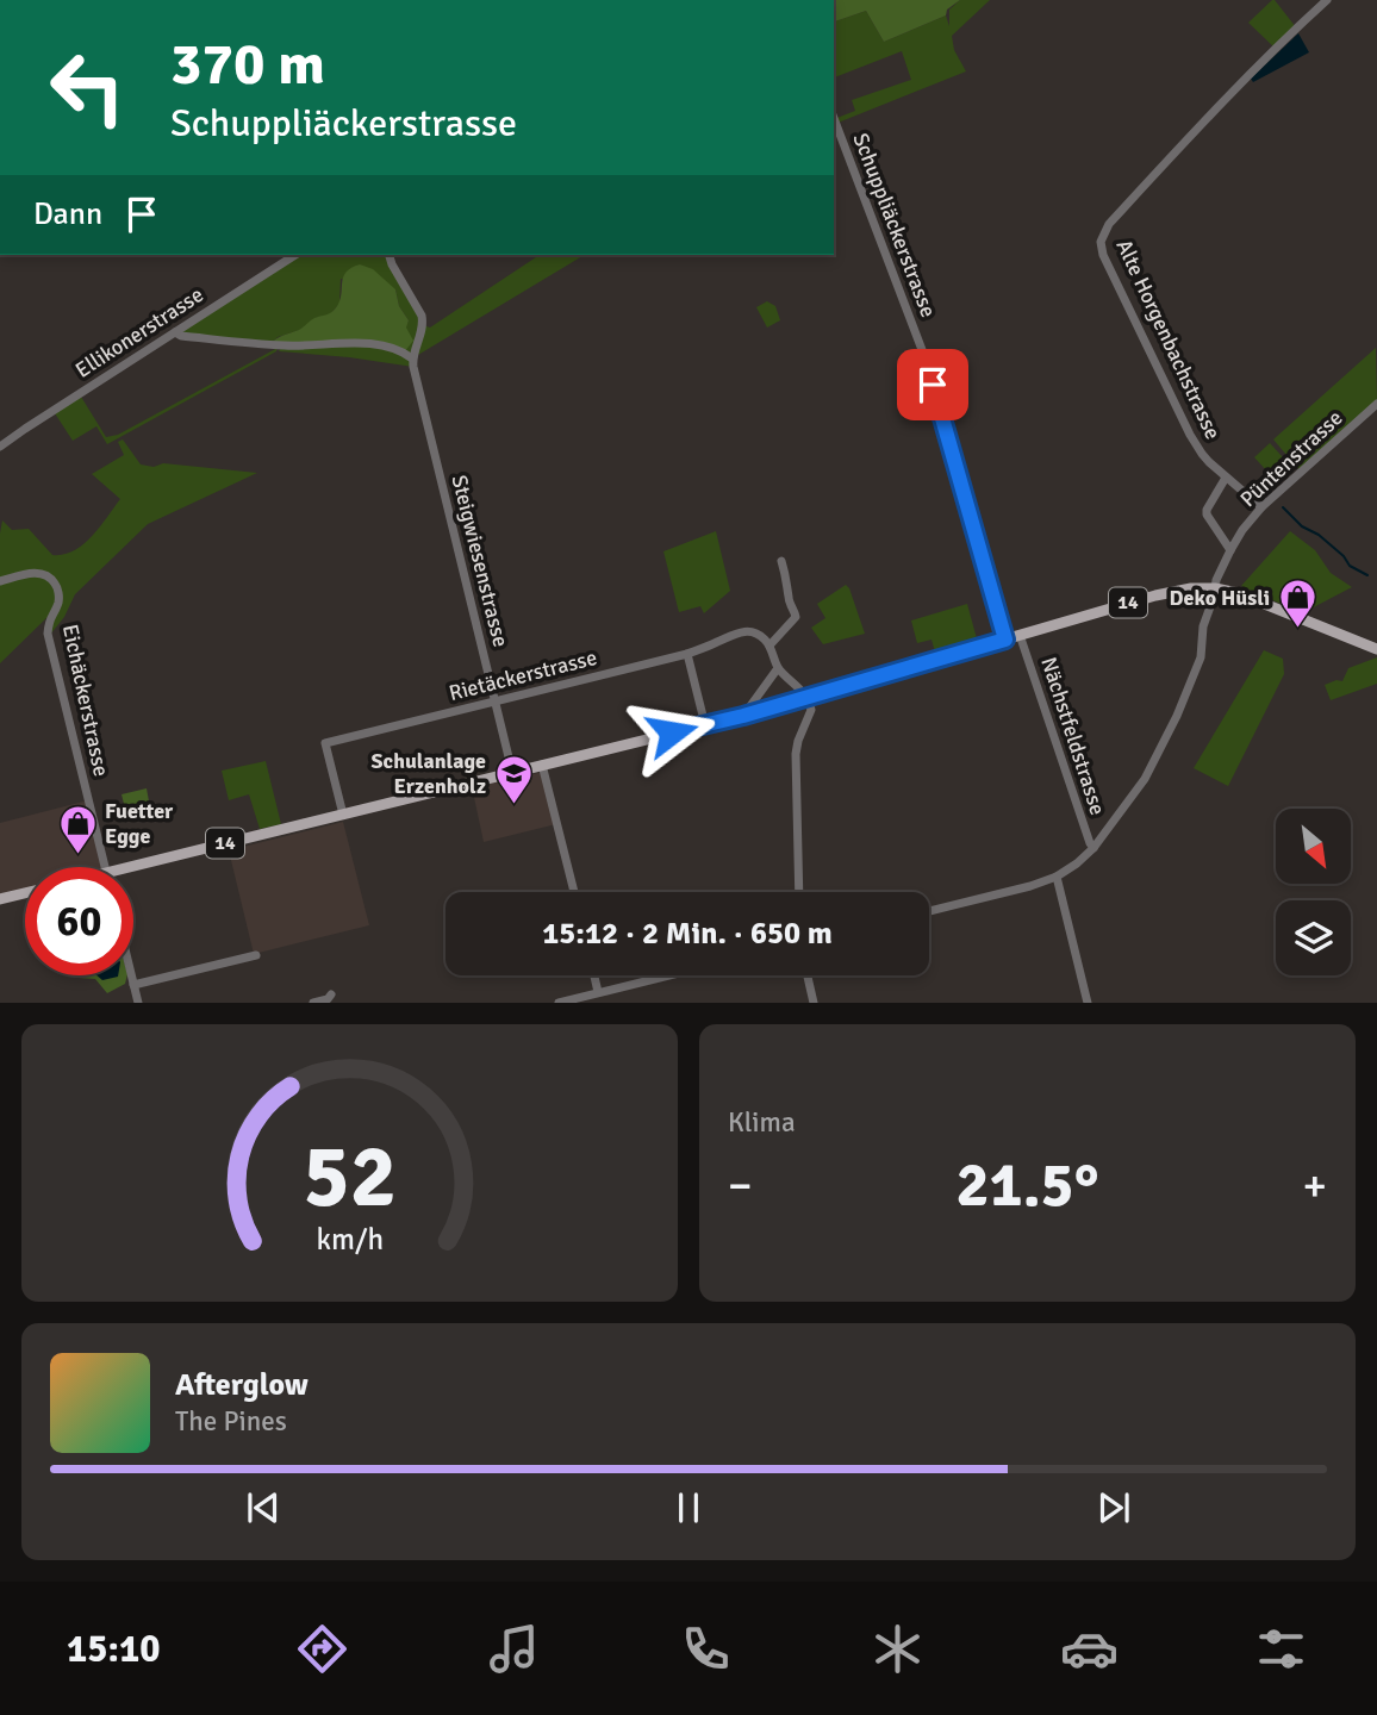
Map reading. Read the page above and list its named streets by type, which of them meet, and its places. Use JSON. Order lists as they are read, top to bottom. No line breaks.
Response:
{"streets":{"main road":["14"],"street":["Schuppliäckerstrasse","Ellikonerstrasse","Alte Horgenbachstrasse","Püntenstrasse","Steigwiesenstrasse","Rietäckerstrasse","Eichäckerstrasse","Nächstfeldstrasse"]},"crossings":[["Schuppliäckerstrasse","14"],["Alte Horgenbachstrasse","Püntenstrasse"],["Püntenstrasse","14"],["Püntenstrasse","Nächstfeldstrasse"],["Steigwiesenstrasse","14"],["Steigwiesenstrasse","Rietäckerstrasse"],["14","Rietäckerstrasse"],["14","Nächstfeldstrasse"]],"places":{"shop":["Deko Hüsli","Fuetter Egge"],"school or university":["Schulanlage Erzenholz"]},"north":"bottom right","page":{"turn":["370 m","Schuppliäckerstrasse"],"then":"Dann","limit":"60","trip":"15:12 · 2 Min. · 650 m","tile":"Klima","heat":["−","21.5°","+"],"song":["Afterglow","The Pines"],"tabs":"15:10","gauge":["52","km/h"]}}
